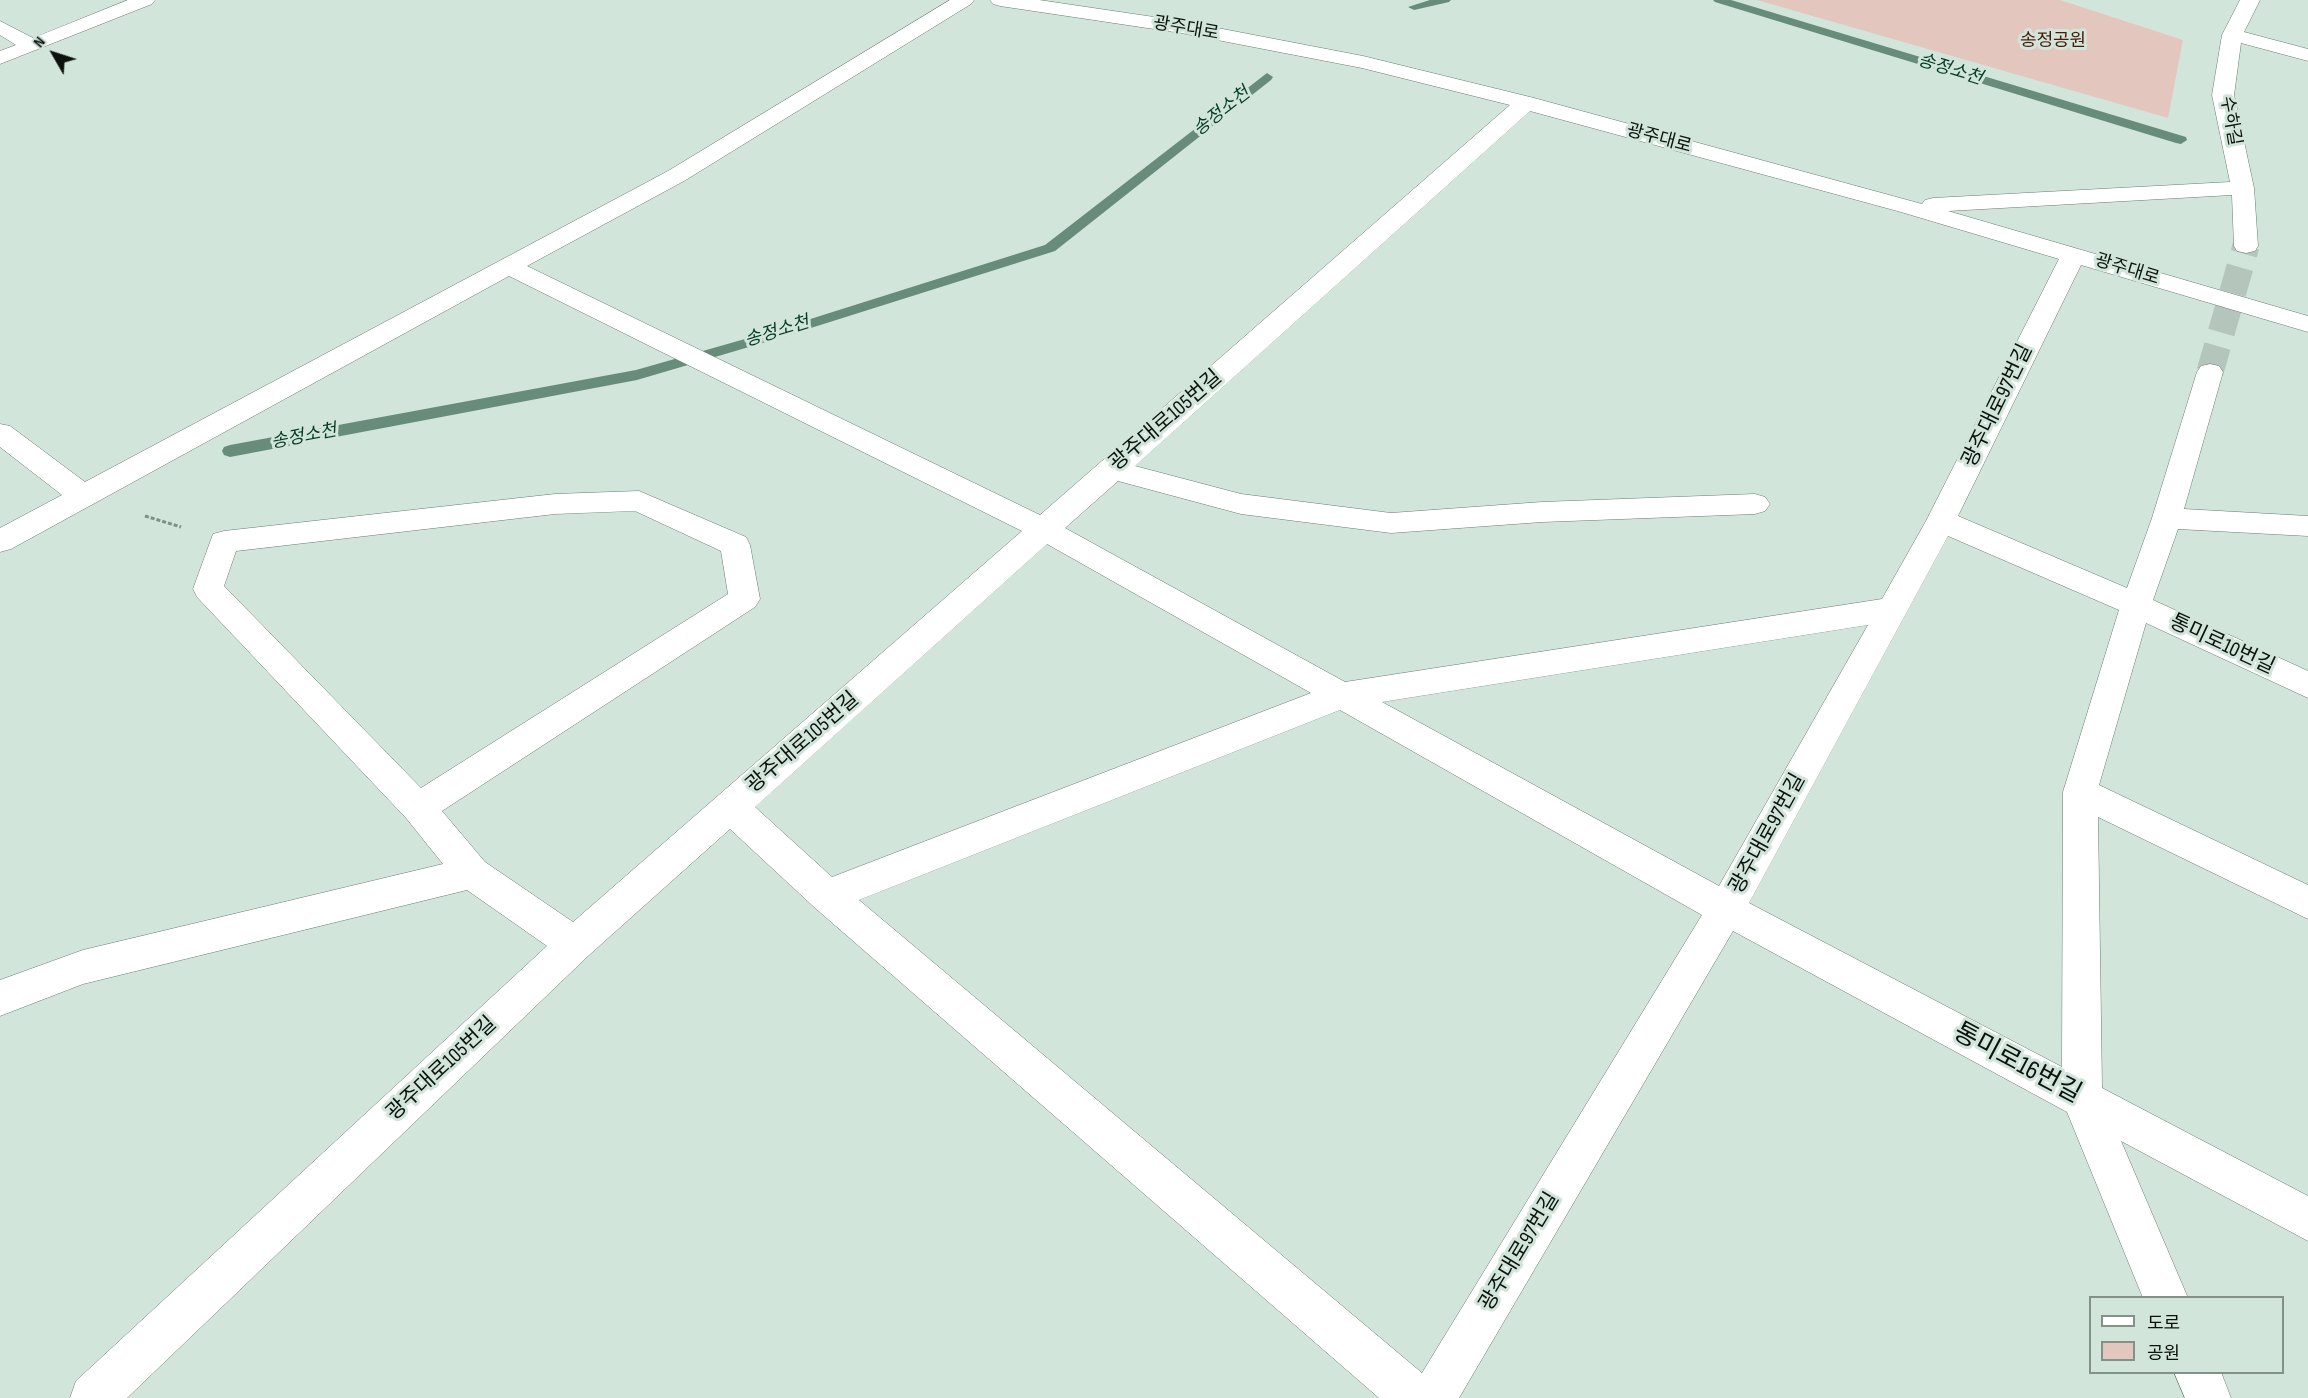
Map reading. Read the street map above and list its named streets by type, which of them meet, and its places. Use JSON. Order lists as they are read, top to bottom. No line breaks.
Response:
{"streets":{"street":["광주대로","수하길","광주대로97번길","광주대로105번길","통미로10번길","통미로16번길"]},"crossings":[["광주대로","광주대로97번길"],["광주대로","광주대로105번길"],["광주대로97번길","통미로10번길"],["광주대로97번길","통미로16번길"],["광주대로105번길","통미로16번길"]],"water":["송정소천"],"parks":["송정공원"],"legend":["도로","공원"],"north":"top left"}
